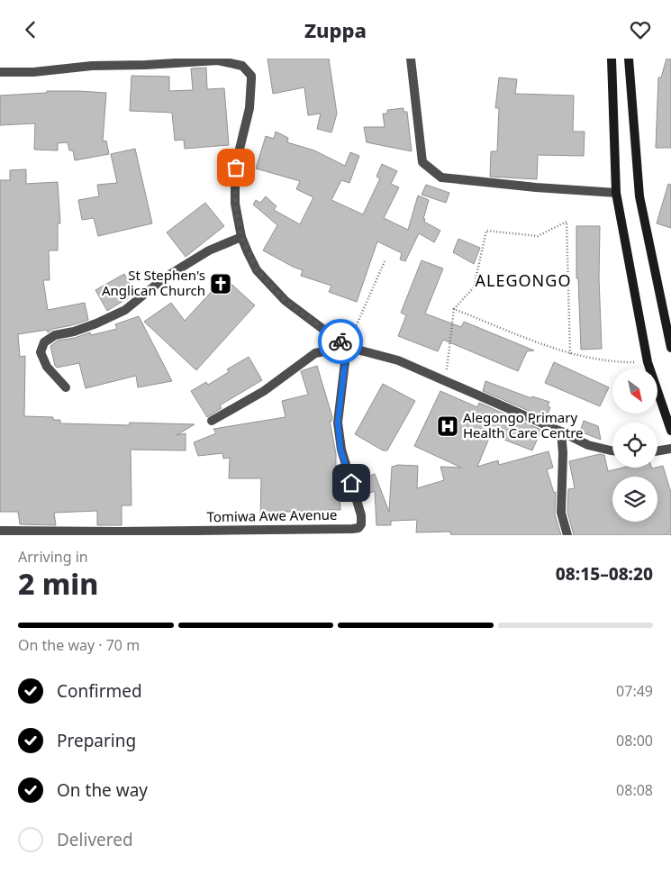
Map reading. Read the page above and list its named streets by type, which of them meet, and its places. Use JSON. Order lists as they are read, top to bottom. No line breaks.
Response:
{"streets":{"street":["Tomiwa Awe Avenue"]},"districts":["ALEGONGO"],"places":{"church":["St Stephen's Anglican Church"],"hospital":["Alegongo Primary Health Care Centre"]},"north":"bottom right","page":{"header":"Zuppa","heading":["2 min","Arriving in","08:15–08:20"],"bar":"On the way · 70 m","list":[["Confirmed","07:49"],["Preparing","08:00"],["On the way","08:08"],"Delivered"]}}
